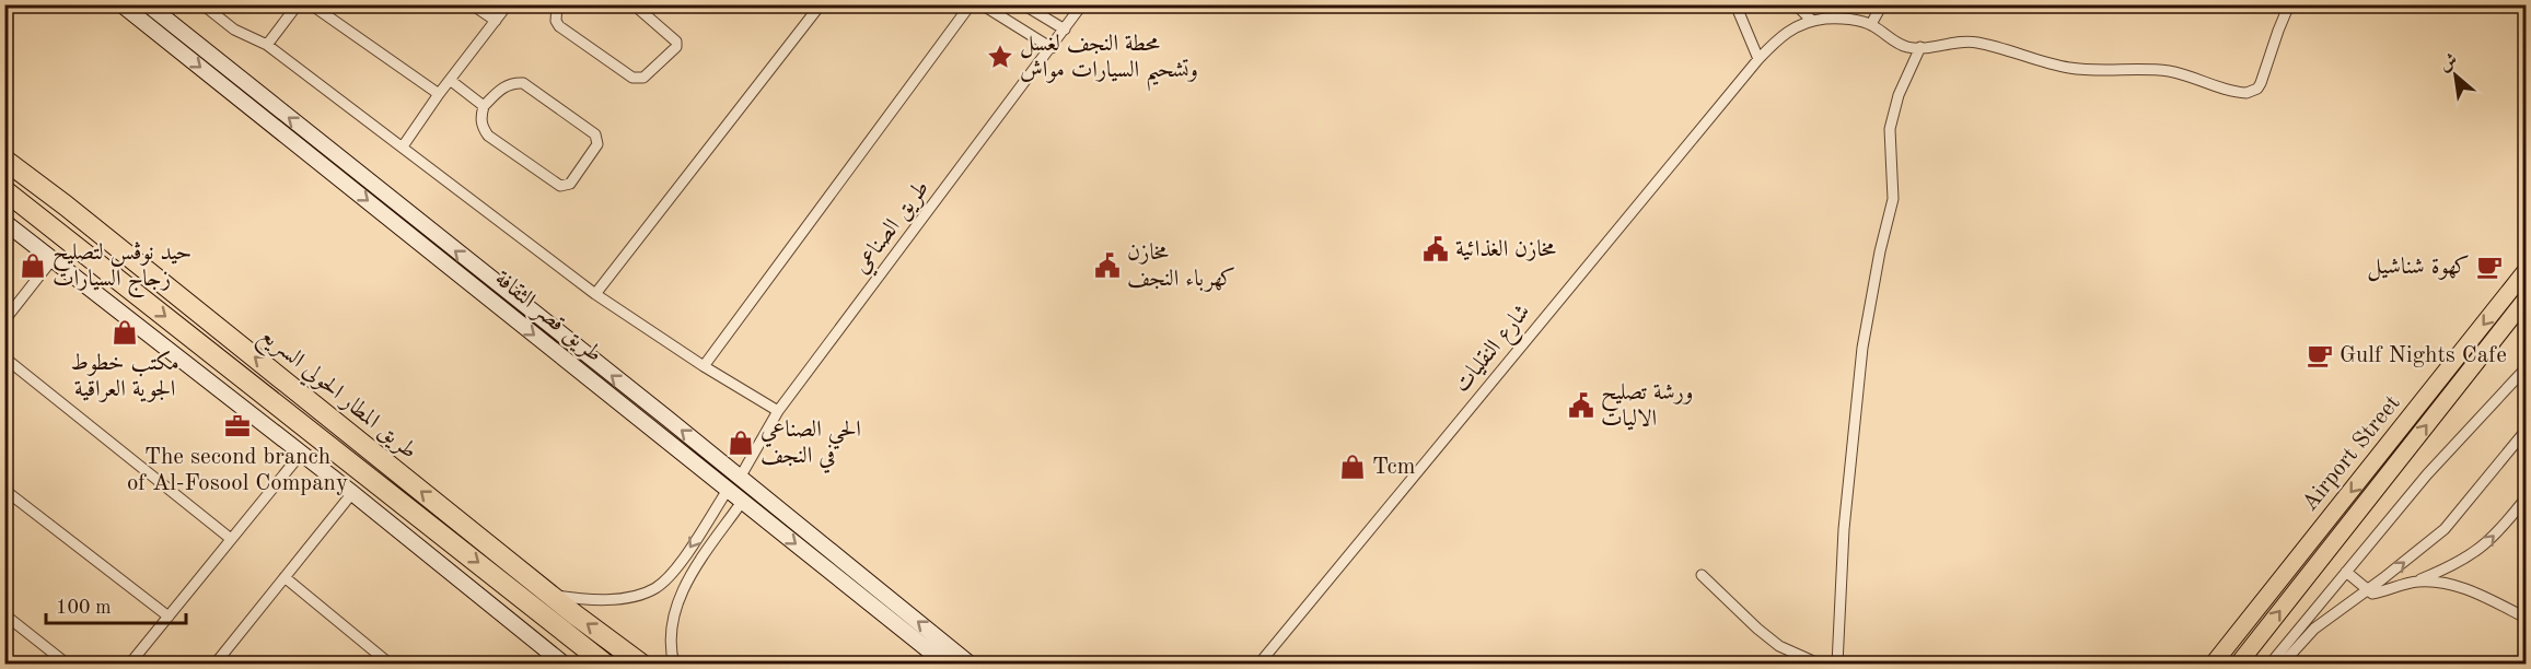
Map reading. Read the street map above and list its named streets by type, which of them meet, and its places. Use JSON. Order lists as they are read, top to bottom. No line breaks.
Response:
{"streets":{"highway":["طريق المطار الحولي السريع"],"main road":["Airport Street"],"street":["طريق الصناعي","طريق قصر الثقافة","شارع النقليات"]},"crossings":[["طريق الصناعي","طريق قصر الثقافة"]],"places":{"place":["محطة النجف لغسل وتشحيم السيارات مواش"],"public building":["مخازن الغذائية","مخازن كهرباء النجف","ورشة تصليح الاليات"],"shop":["حيد نوڤس لتصليح زجاج السيارات","مكتب خطوط الجوية العراقية","الحي الصناعي في النجف","Tcm"],"cafe":["كهوة شناشيل","Gulf Nights Cafe"],"office":["The second branch of Al-Fosool Company"]},"scale_bar":"100 m","north":"top left"}
